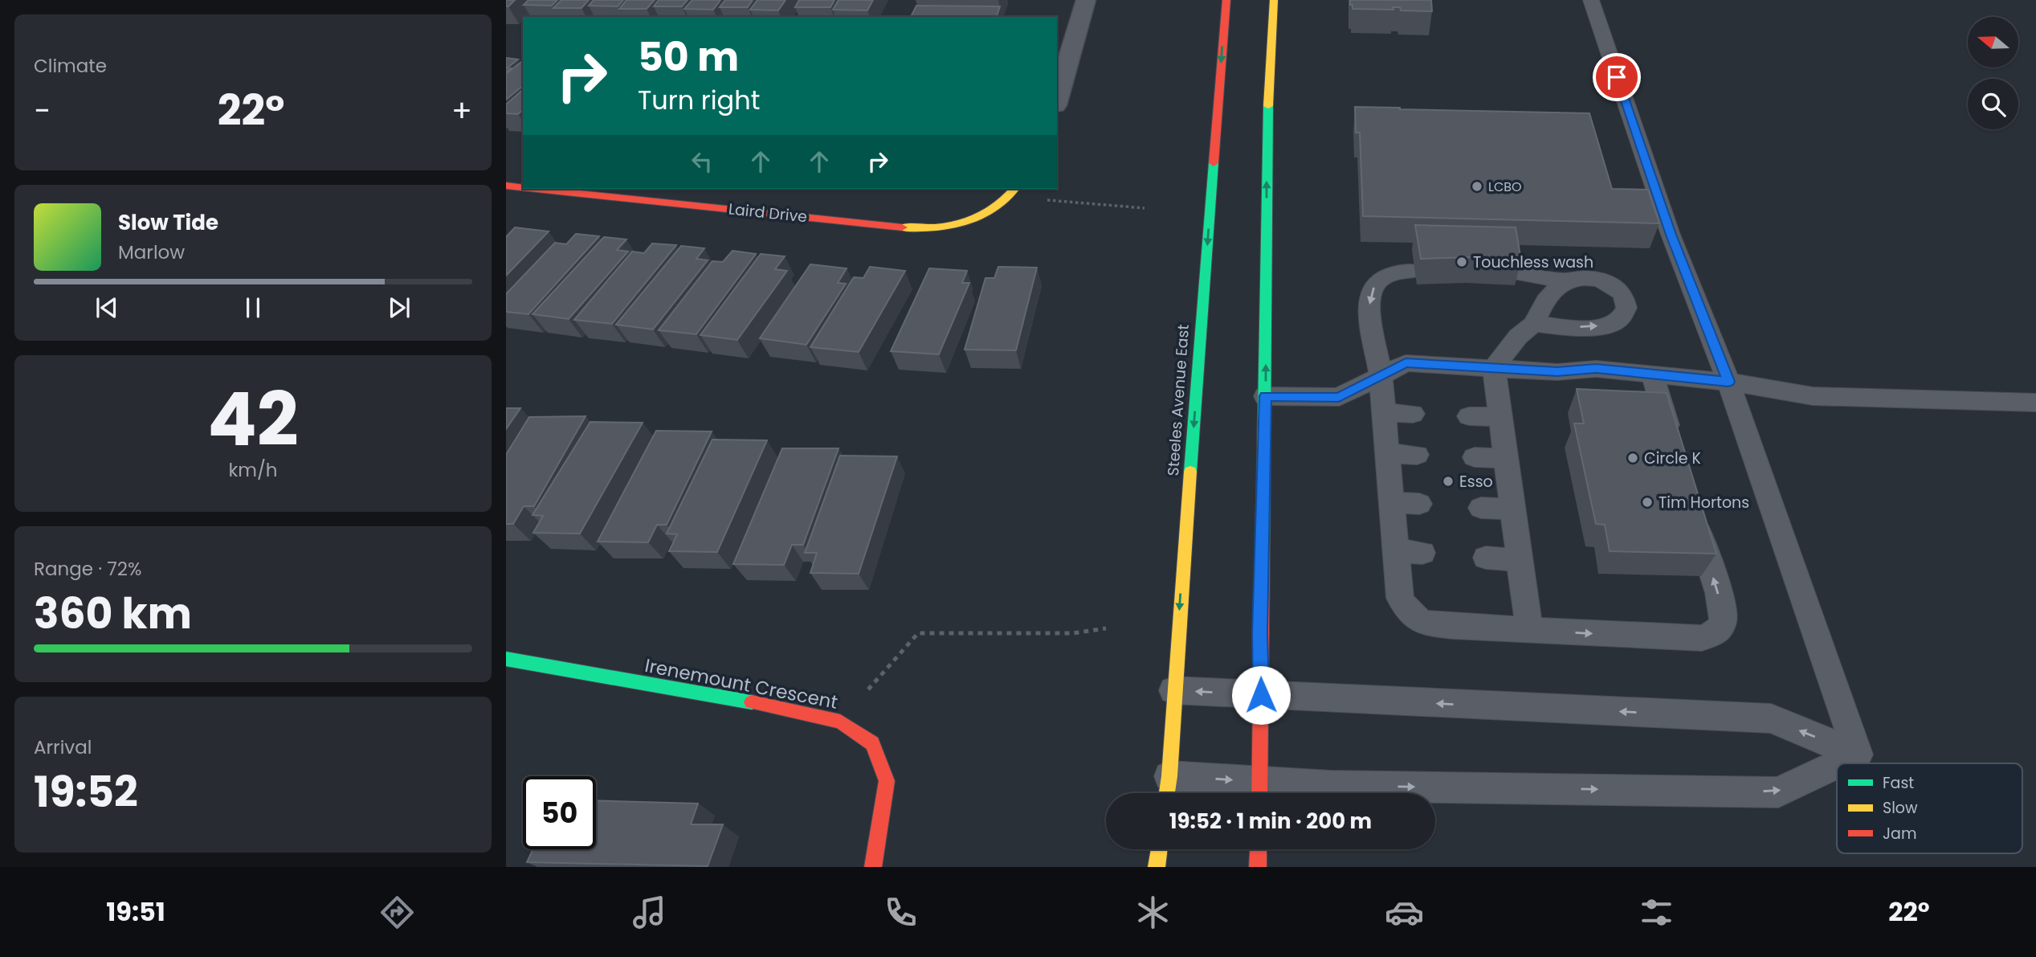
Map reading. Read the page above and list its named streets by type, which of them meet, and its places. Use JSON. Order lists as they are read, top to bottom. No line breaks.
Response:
{"streets":{"main road":["Laird Drive","Steeles Avenue East","Irenemount Crescent"]},"places":["LCBO","Touchless wash","Circle K","Esso","Tim Hortons"],"legend":["Fast","Slow","Jam"],"north":"left","page":{"tile":["Climate",["42","km/h"],["Range · 72%","360 km"],["Arrival","19:52"]],"turn":["50 m","Turn right"],"heat":["−","22°","+"],"song":["Slow Tide","Marlow"],"limit":"50","trip":"19:52 · 1 min · 200 m","tabs":["19:51","22°"]}}
